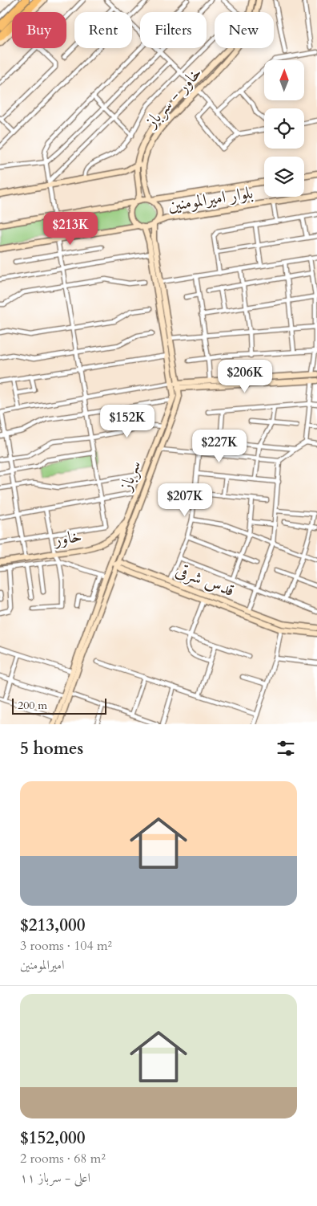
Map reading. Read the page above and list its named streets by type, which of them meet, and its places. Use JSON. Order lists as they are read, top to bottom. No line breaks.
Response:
{"streets":{"street":["خاور - سرباز","بلوار امیرالمومنین","سرباز","خاور","قدس شرقی"]},"crossings":[["خاور - سرباز","بلوار امیرالمومنین"],["خاور - سرباز","سرباز"],["بلوار امیرالمومنین","سرباز"],["سرباز","خاور"],["سرباز","قدس شرقی"]],"scale_bar":"200 m","north":"top","page":{"chip":["Buy","Rent","Filters","New"],"price":["$213K","$206K","$152K","$227K","$207K"],"scale":"200 m","heading":"5 homes","list":[{"name":"$213,000","note":"3 rooms · 104 m² · امیرالمومنین"},{"name":"$152,000","note":"2 rooms · 68 m² · اعلی - سرباز ۱۱"}]}}
